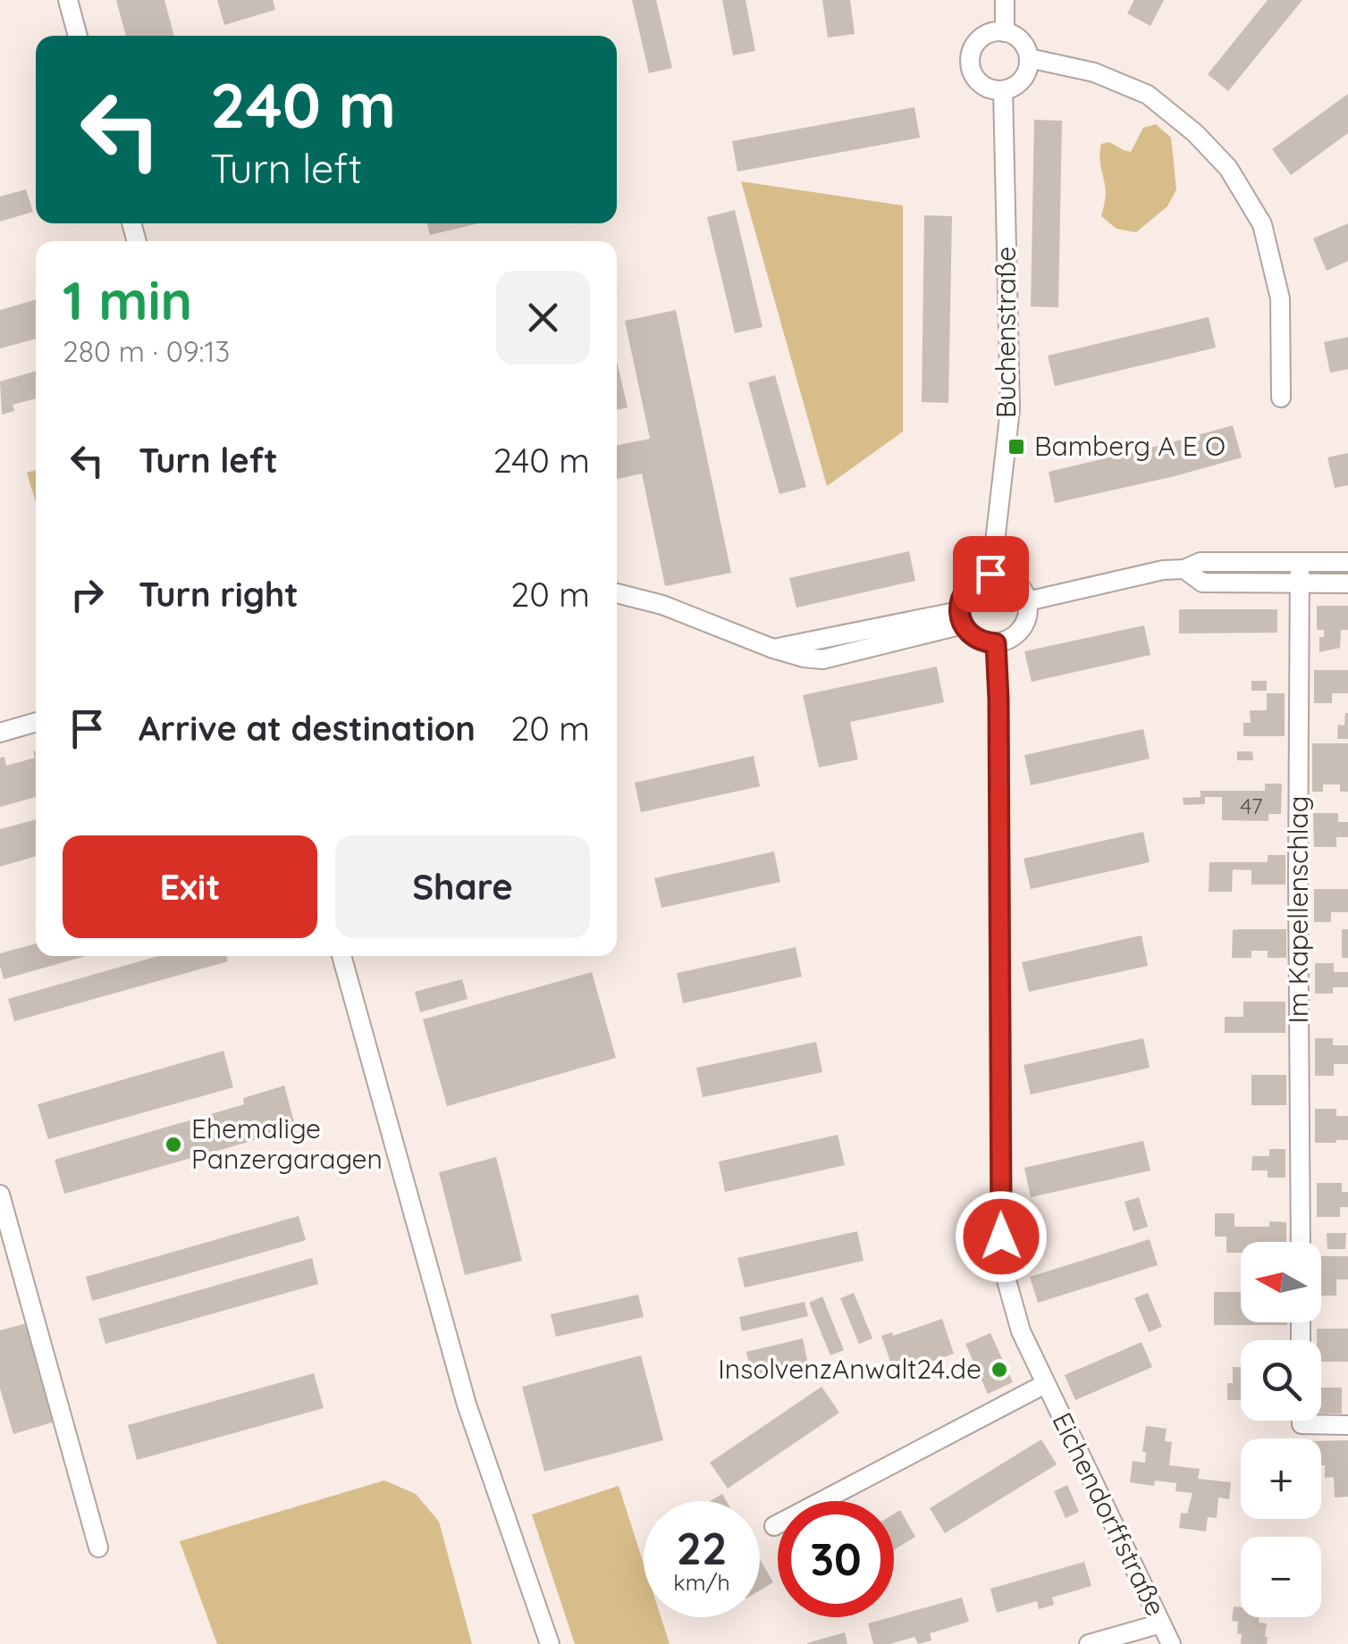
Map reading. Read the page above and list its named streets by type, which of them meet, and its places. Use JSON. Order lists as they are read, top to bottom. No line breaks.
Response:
{"streets":{"street":["Buchenstraße","Im Kapellenschlag","Eichendorffstraße"]},"places":{"transit":["Bamberg A E O"],"other":["Ehemalige Panzergaragen","InsolvenzAnwalt24.de"]},"house_numbers":["47"],"north":"left","page":{"turn":["240 m","Turn left"],"heading":["1 min","280 m · 09:13"],"list":[{"name":"Turn left","value":"240 m"},{"name":"Turn right","value":"20 m"},{"name":"Arrive at destination","value":"20 m"}],"buttons":["Exit","Share"],"map_buttons":["+","−"],"speed":"22 km/h","limit":"30"}}
